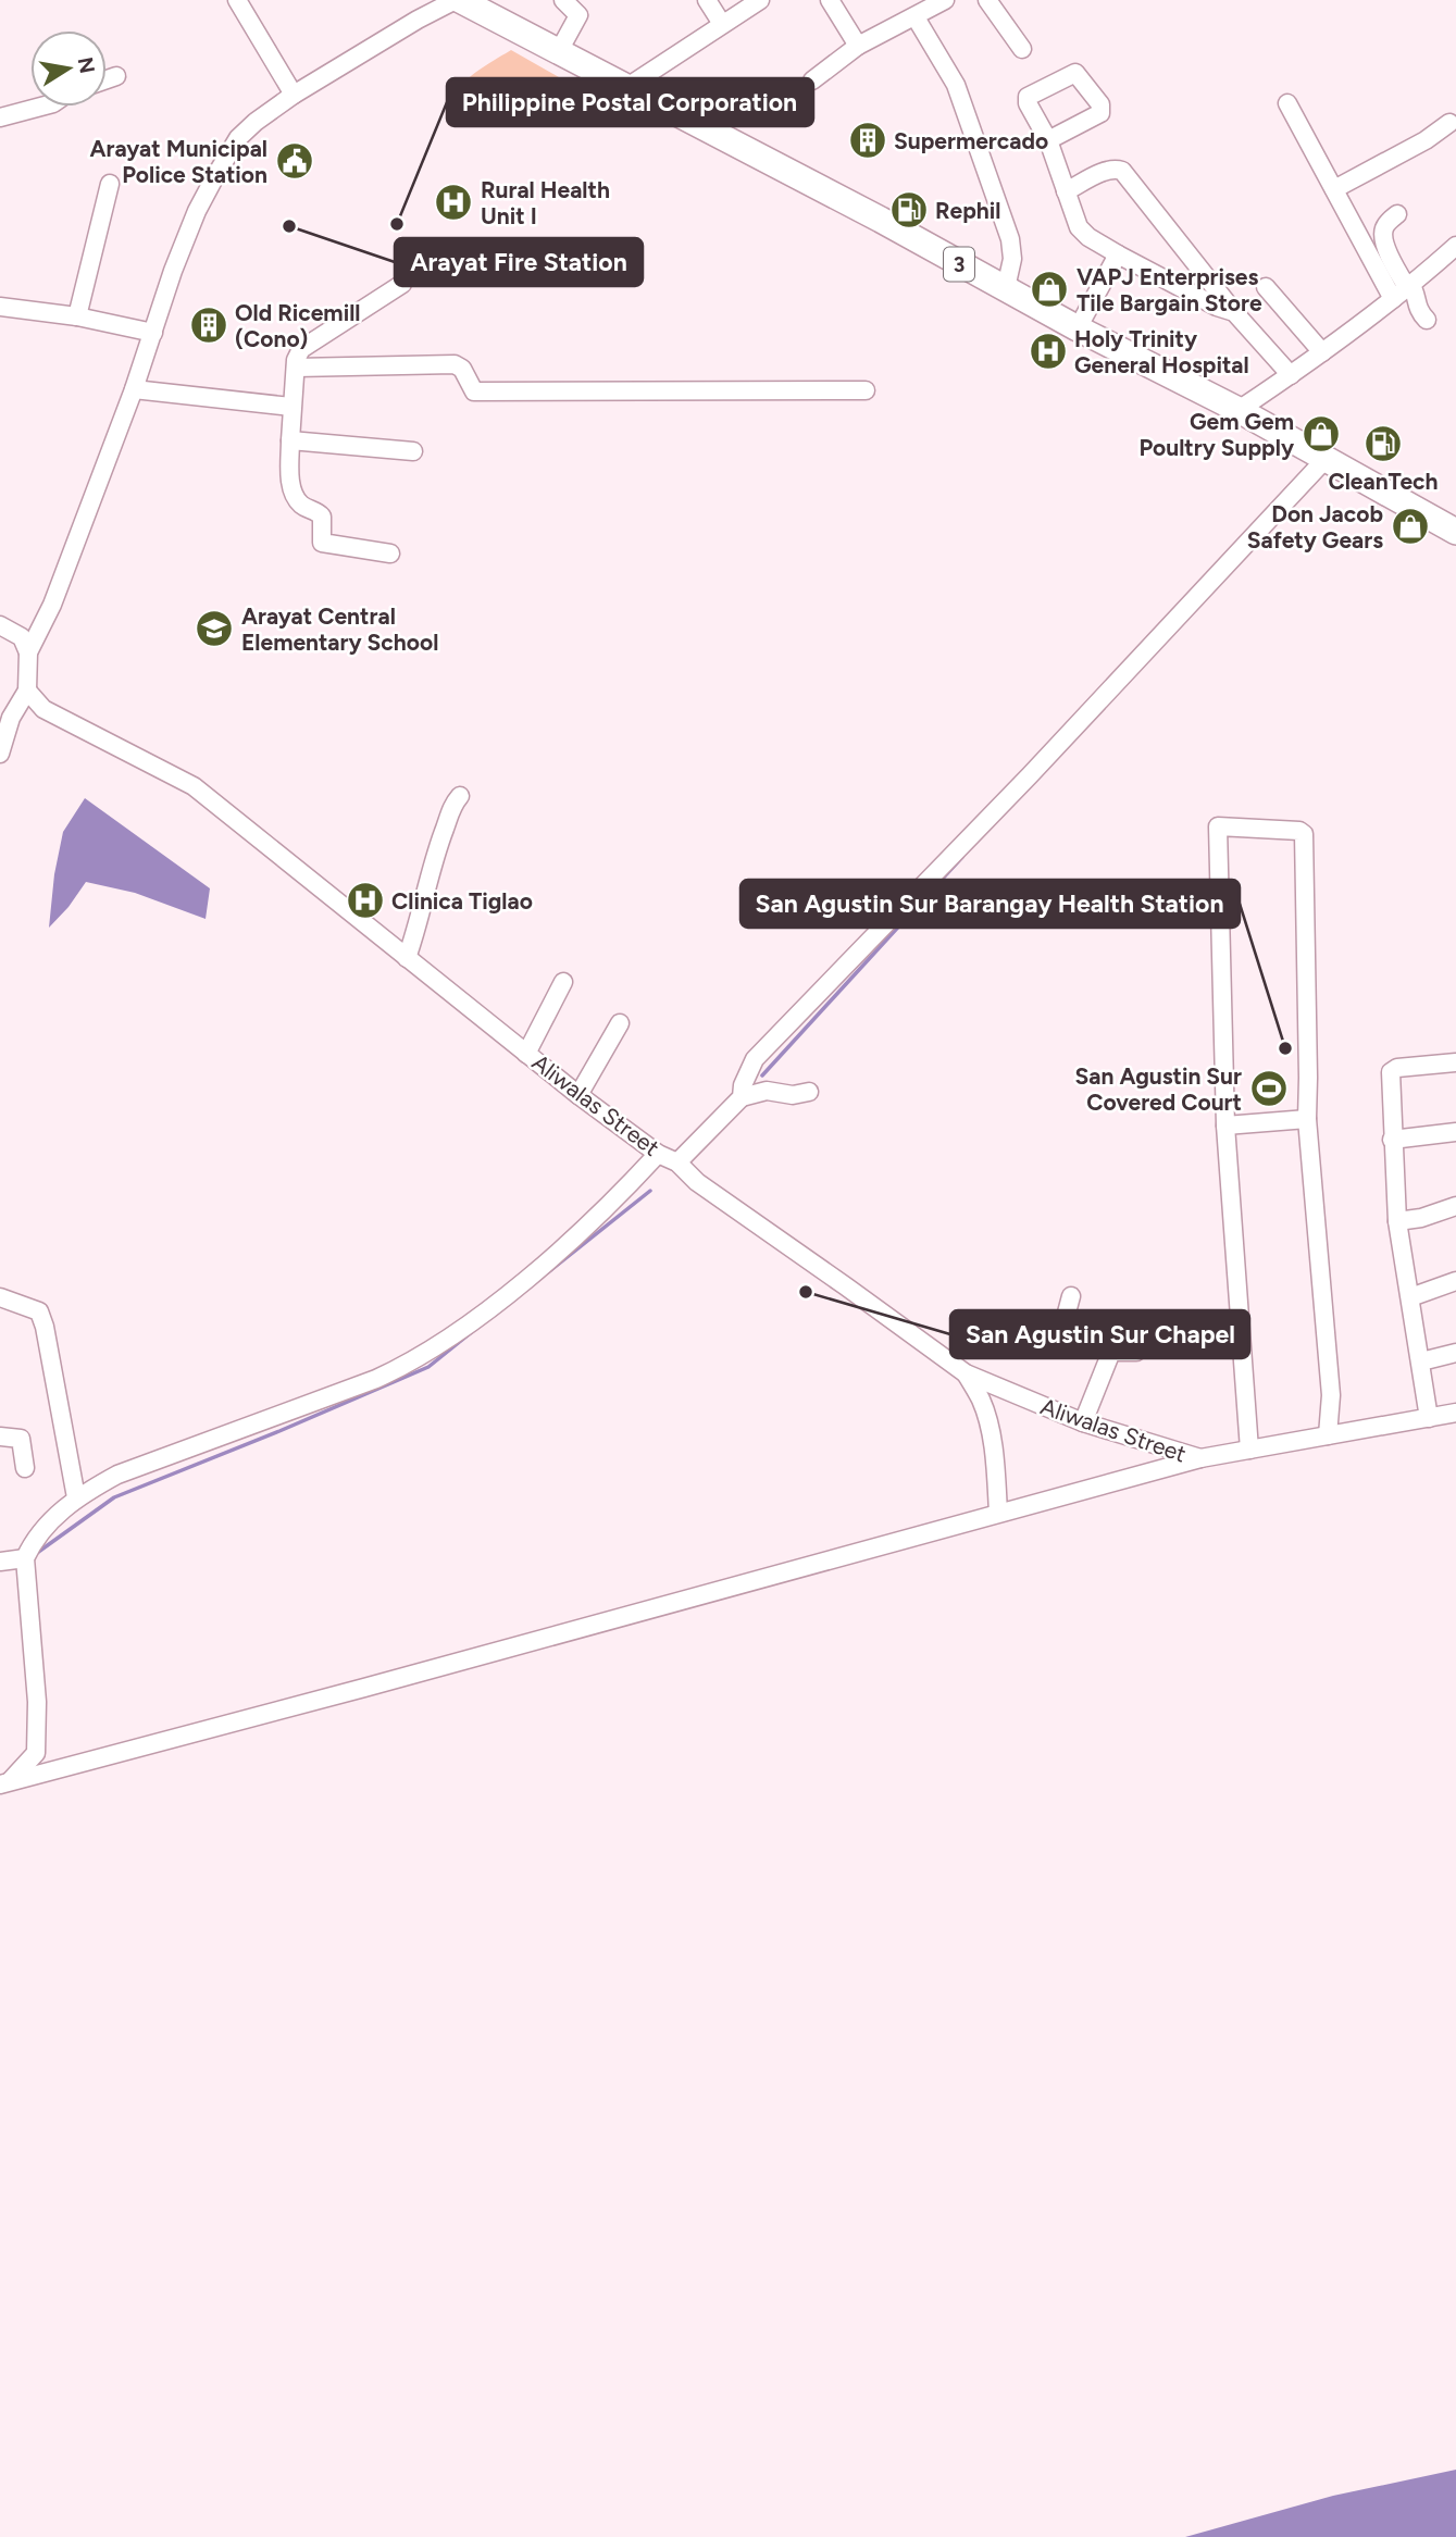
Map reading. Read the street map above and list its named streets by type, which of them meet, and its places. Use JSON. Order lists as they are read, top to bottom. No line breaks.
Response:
{"streets":{"highway":["3"],"street":["Aliwalas Street"]},"places":{"building":["Supermercado","Old Ricemill (Cono)"],"public building":["Arayat Municipal Police Station"],"hospital":["Rural Health Unit I","Holy Trinity General Hospital","Clinica Tiglao"],"fuel station":["Rephil","CleanTech"],"other":["Philippine Postal Corporation","Arayat Fire Station","San Agustin Sur Barangay Health Station","San Agustin Sur Chapel"],"shop":["VAPJ Enterprises Tile Bargain Store","Gem Gem Poultry Supply","Don Jacob Safety Gears"],"school or university":["Arayat Central Elementary School"],"sports":["San Agustin Sur Covered Court"]},"north":"right"}
